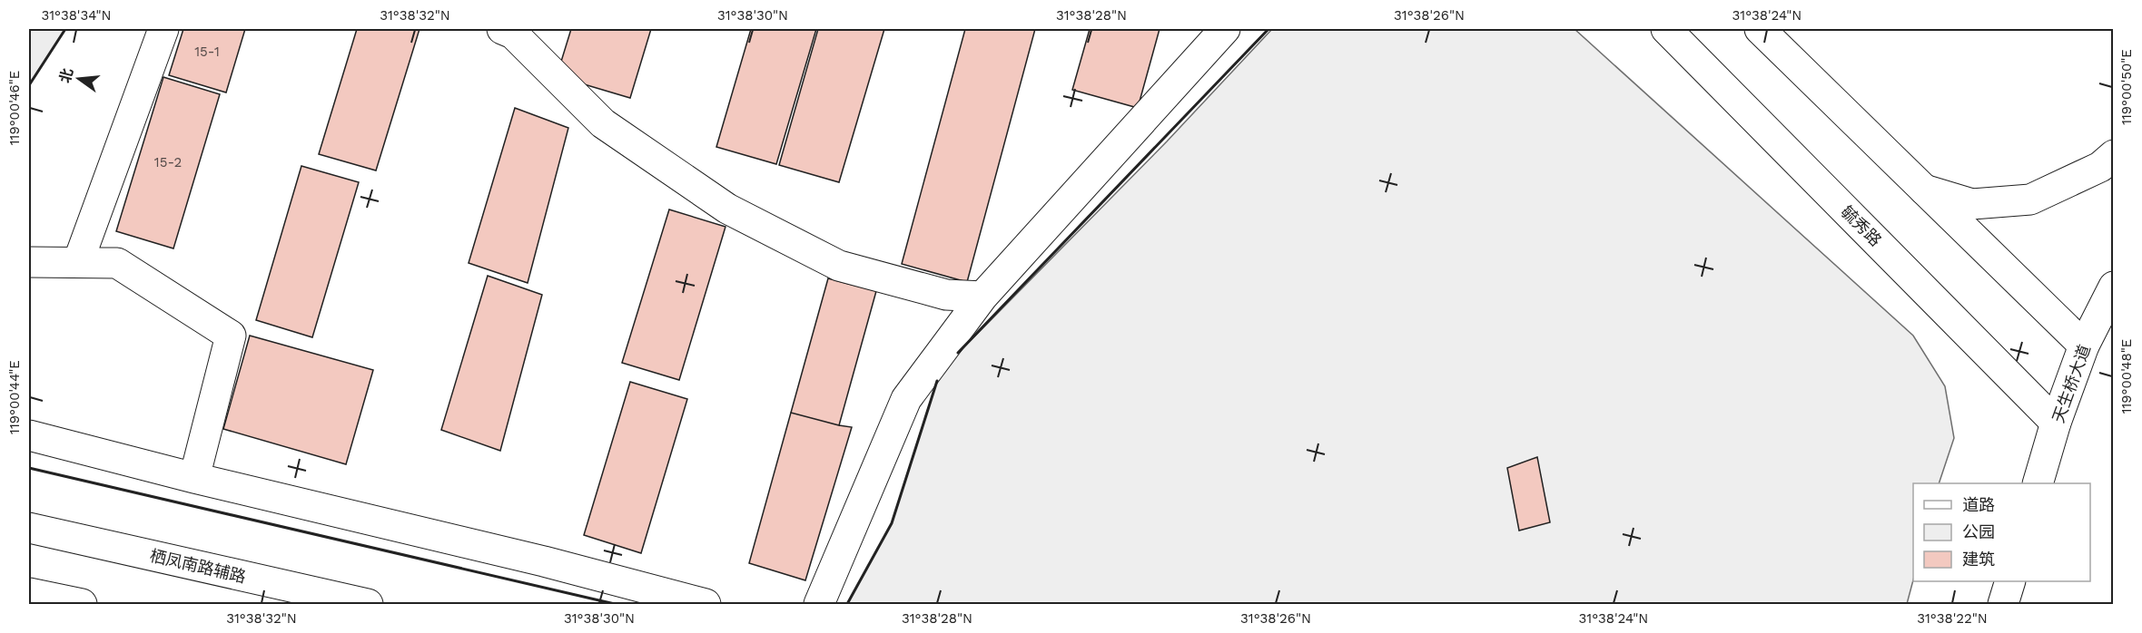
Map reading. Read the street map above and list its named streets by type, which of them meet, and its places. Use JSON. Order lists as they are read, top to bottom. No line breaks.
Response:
{"streets":{"street":["毓秀路","天生桥大道","栖凤南路辅路"]},"crossings":[["毓秀路","天生桥大道"]],"house_numbers":["15-1","15-2"],"legend":["道路","公园","建筑"],"north":"left","coordinates":["31°38'34\"N","31°38'32\"N","31°38'30\"N","31°38'28\"N","31°38'26\"N","31°38'24\"N","119°00'50\"E","119°00'46\"E","119°00'48\"E","119°00'44\"E","31°38'22\"N"]}
